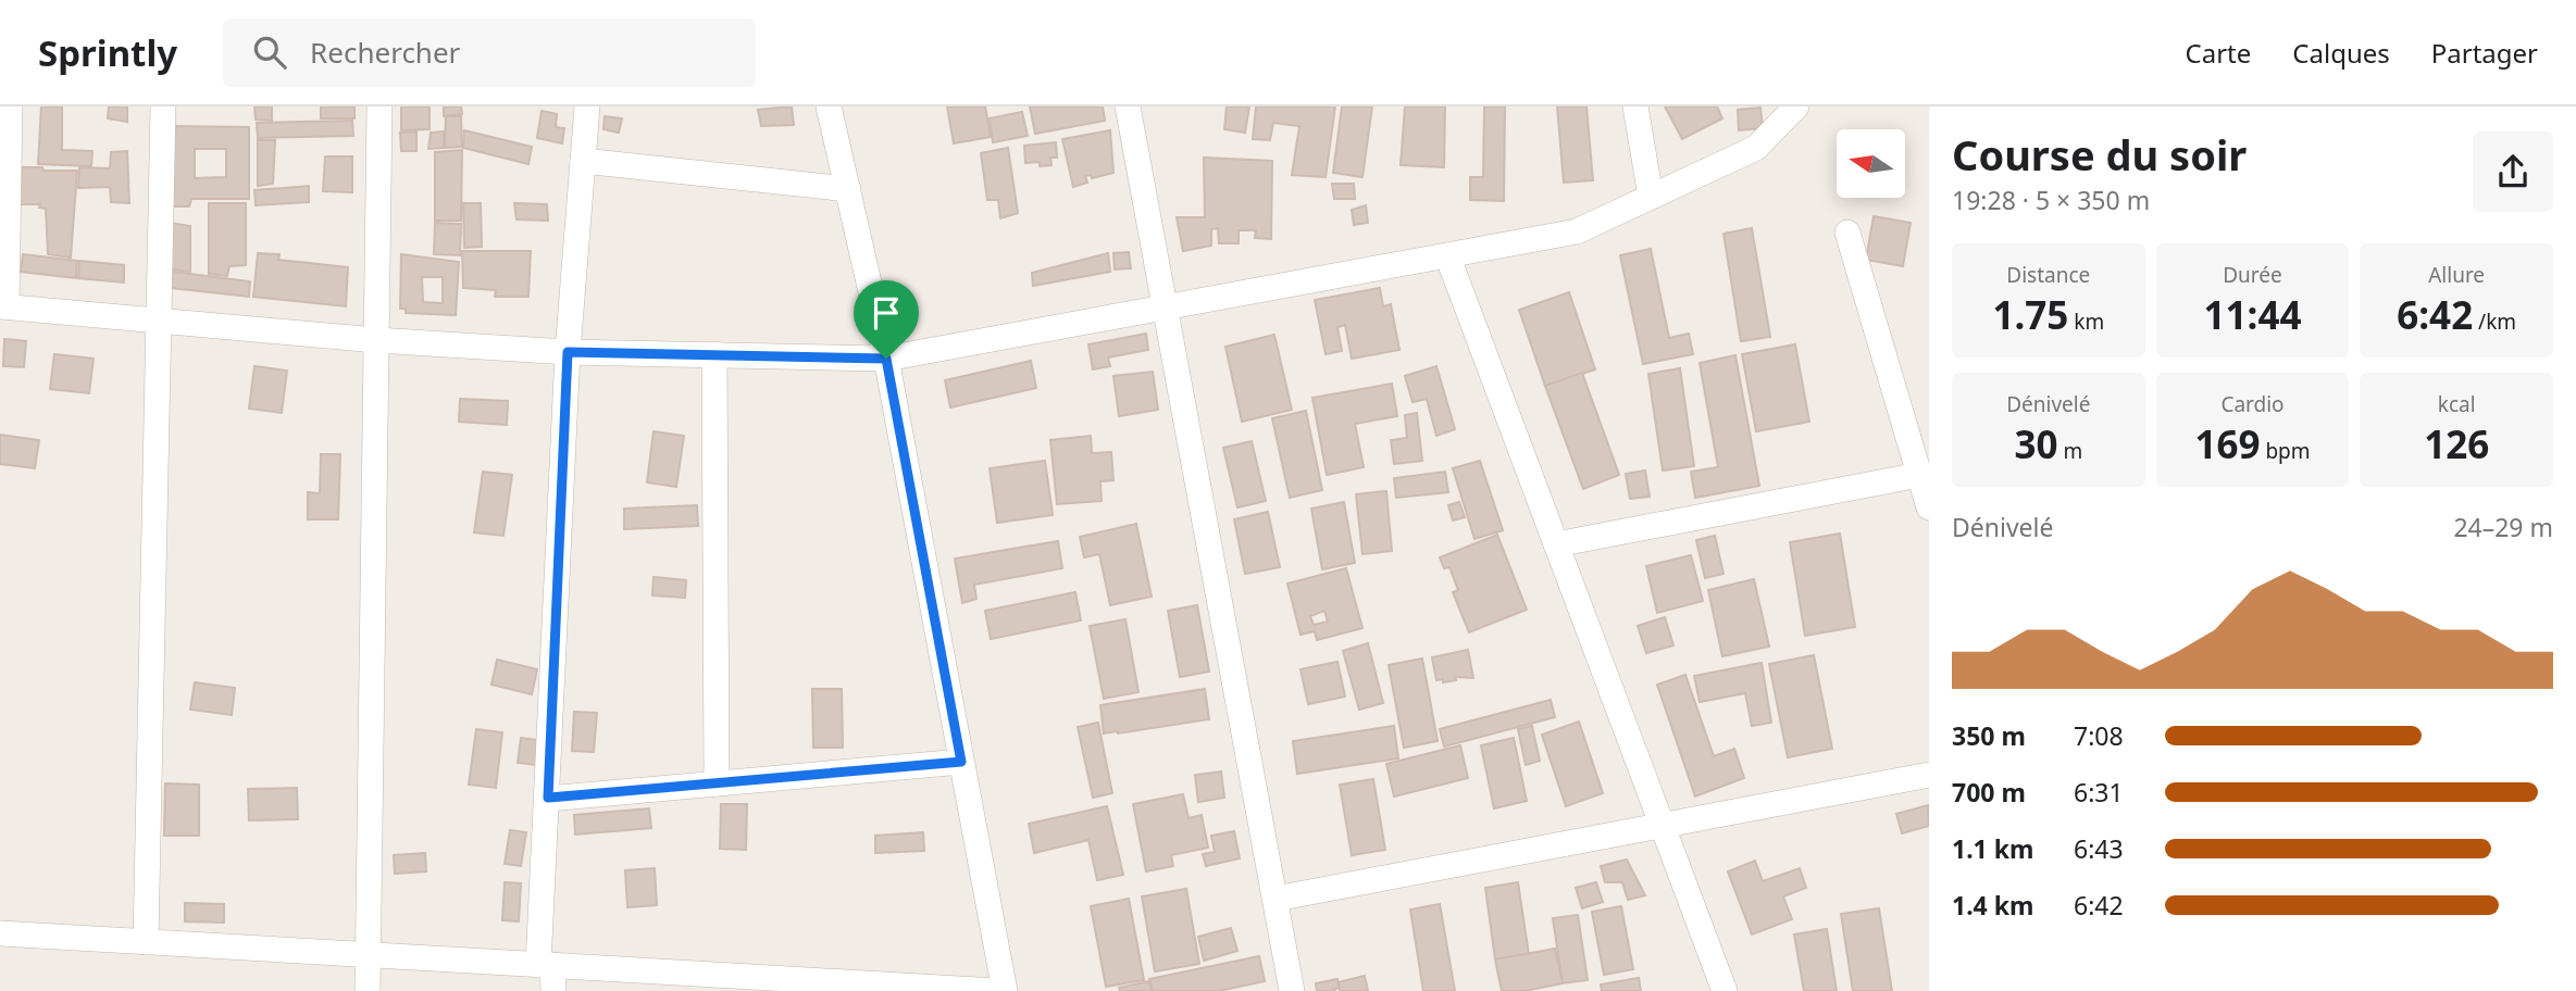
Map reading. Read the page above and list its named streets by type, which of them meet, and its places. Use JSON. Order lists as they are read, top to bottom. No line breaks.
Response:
{"north":"left","page":{"header":"Sprintly","search":"Rechercher","nav":["Carte","Calques","Partager"],"heading":["Course du soir","19:28 · 5 × 350 m"],"stats":[["Distance","1.75 km"],["Durée","11:44"],["Allure","6:42 /km"],["Dénivelé","30 m"],["Cardio","169 bpm"],["kcal","126"]],"chart":["Dénivelé","24–29 m"],"list":[{"name":"350 m","note":"7:08"},{"name":"700 m","note":"6:31"},{"name":"1.1 km","note":"6:43"},{"name":"1.4 km","note":"6:42"}]}}
